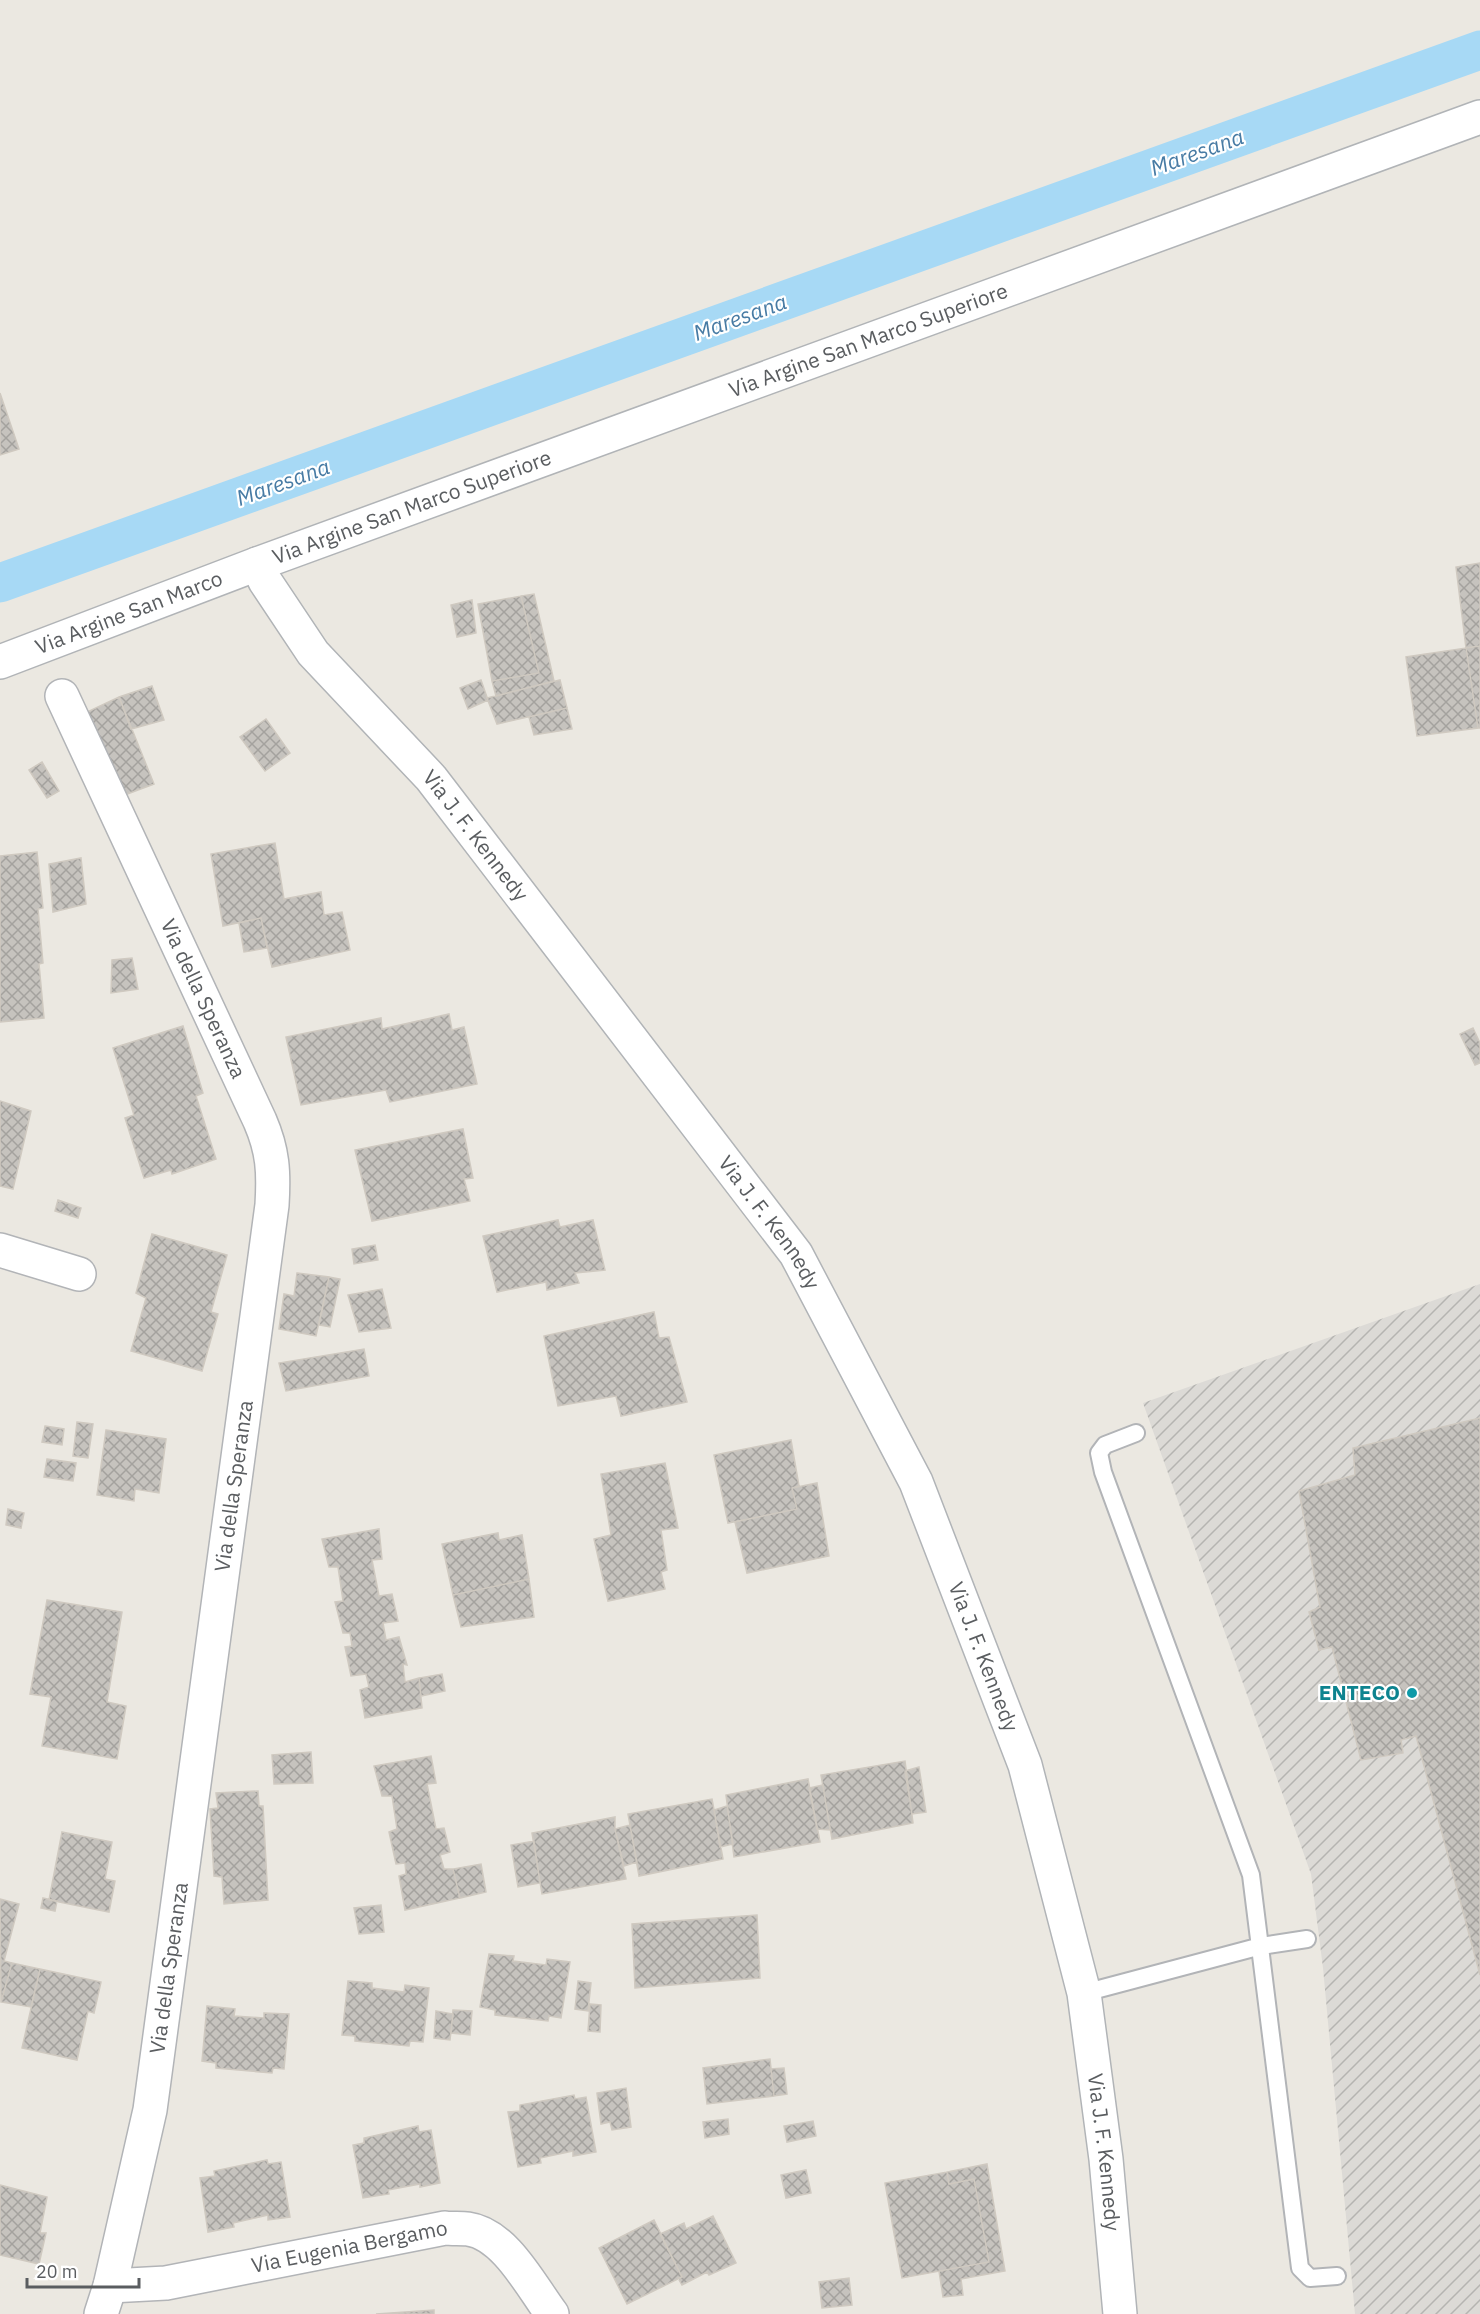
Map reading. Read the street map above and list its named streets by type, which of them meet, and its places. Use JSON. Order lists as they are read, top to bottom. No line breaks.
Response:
{"streets":{"street":["Via Argine San Marco Superiore","Via Argine San Marco","Via J. F. Kennedy","Via della Speranza","Via Eugenia Bergamo"]},"crossings":[["Via Argine San Marco Superiore","Via Argine San Marco"],["Via Argine San Marco Superiore","Via J. F. Kennedy"],["Via Argine San Marco","Via J. F. Kennedy"],["Via della Speranza","Via Eugenia Bergamo"]],"water":["Maresana"],"places":["ENTECO"],"scale_bar":"20 m"}
